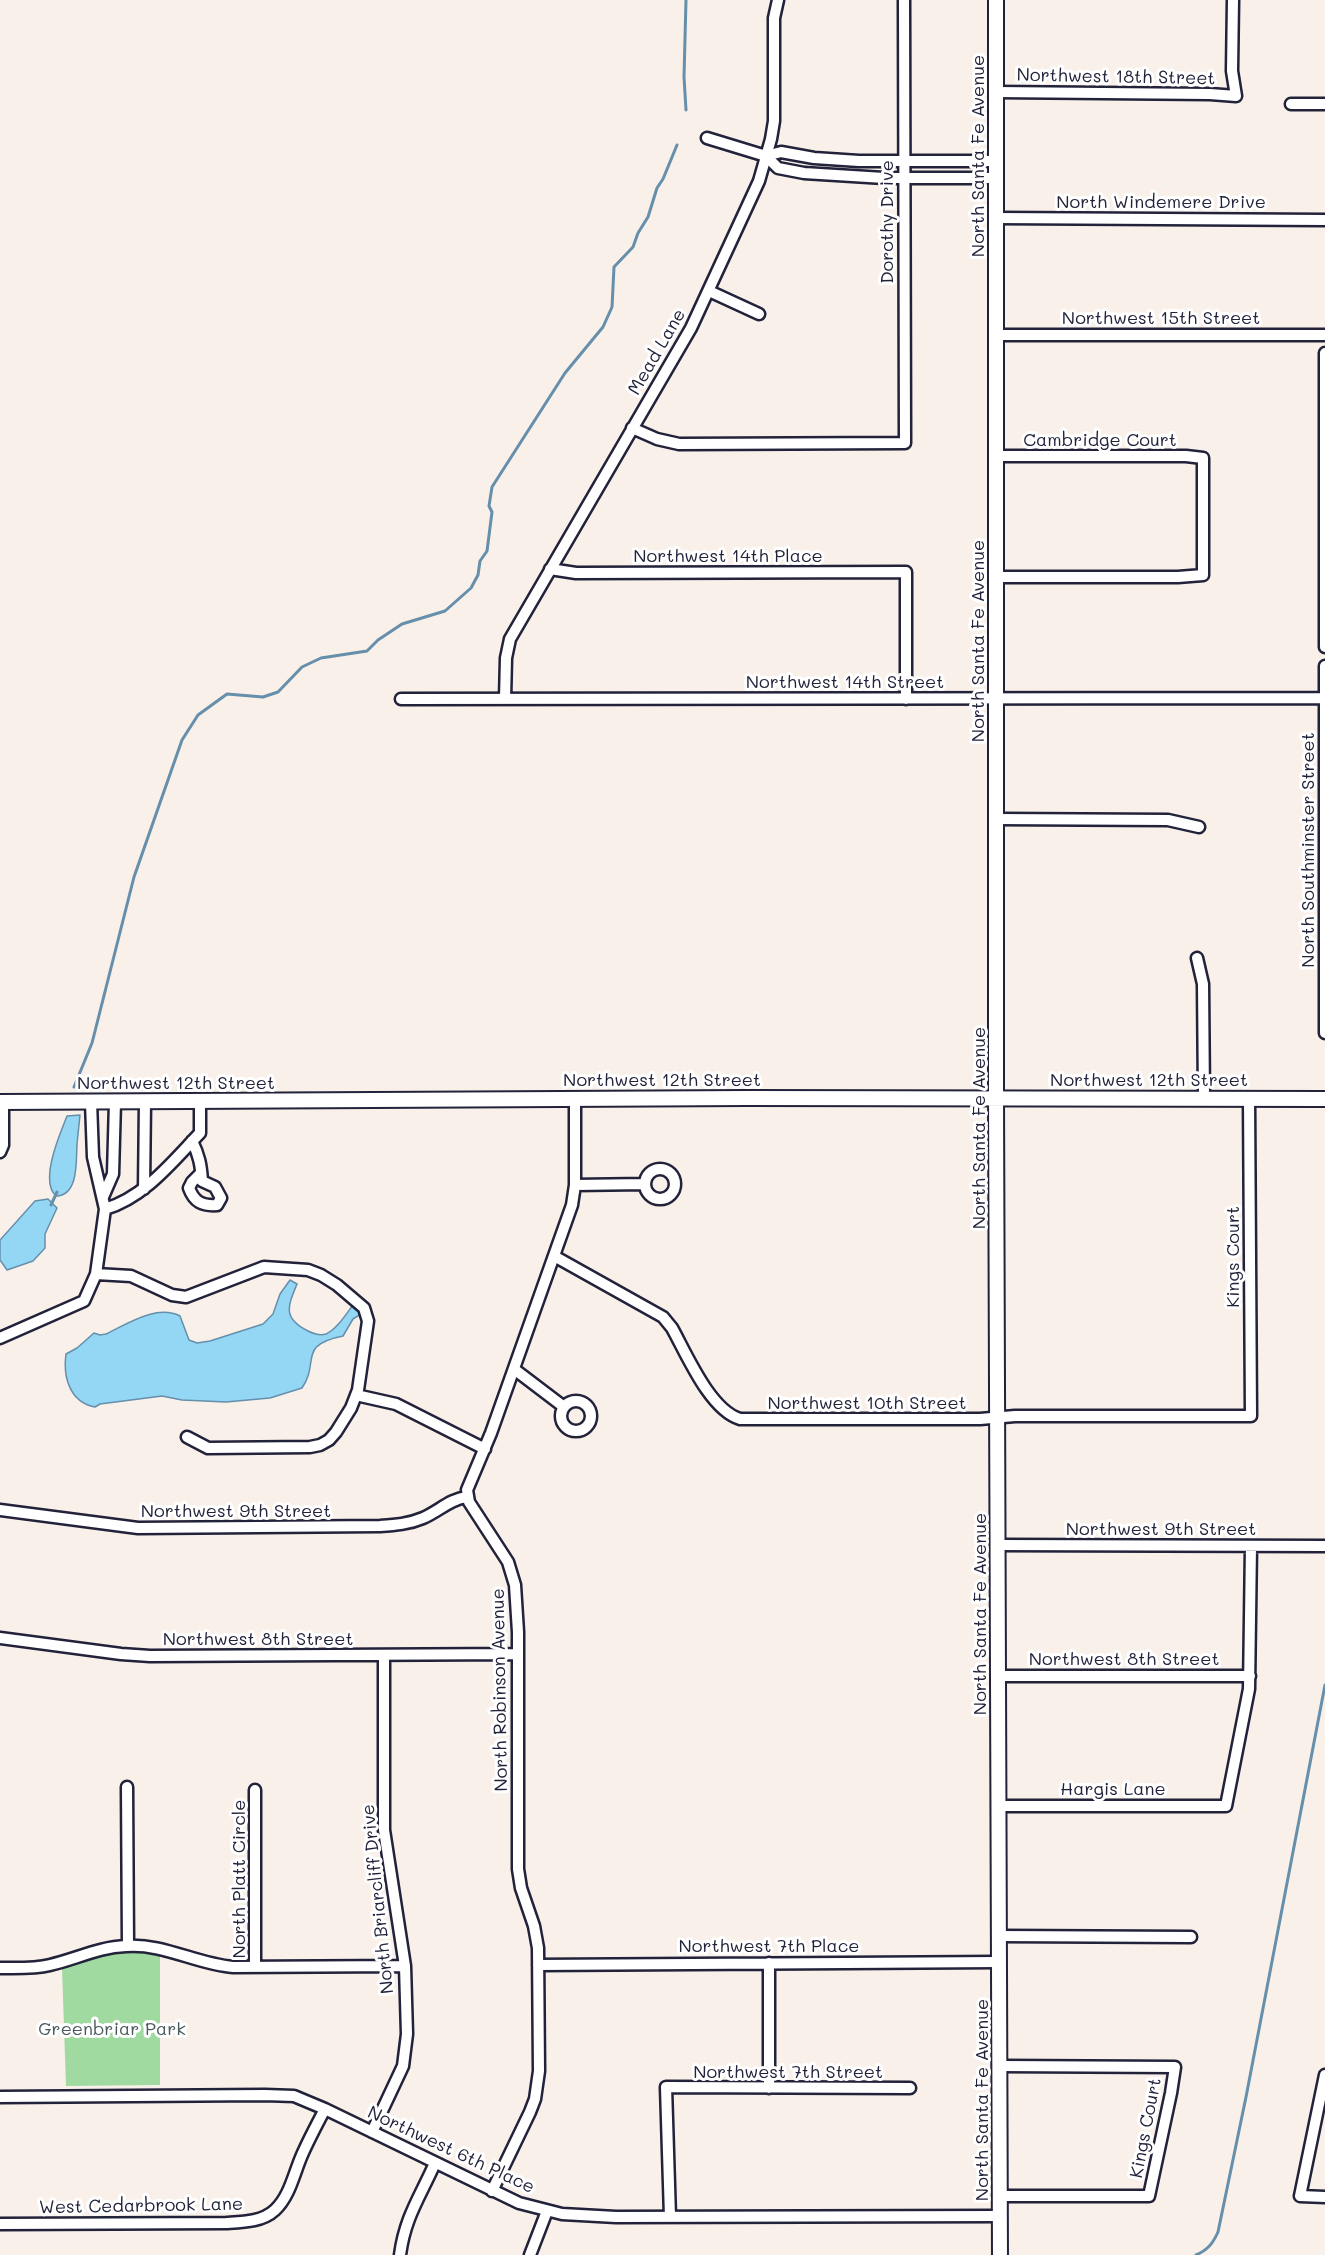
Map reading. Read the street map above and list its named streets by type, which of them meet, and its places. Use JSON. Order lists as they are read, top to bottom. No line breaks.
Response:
{"streets":{"main road":["North Santa Fe Avenue","Northwest 12th Street"],"street":["Northwest 18th Street","North Windemere Drive","Dorothy Drive","Northwest 15th Street","Mead Lane","Cambridge Court","Northwest 14th Place","Northwest 14th Street","North Southminster Street","Kings Court","Northwest 10th Street","Northwest 9th Street","Northwest 8th Street","North Robinson Avenue","Hargis Lane","North Platt Circle","North Briarcliff Drive","Northwest 7th Place","Northwest 7th Street","Northwest 6th Place","West Cedarbrook Lane"]},"crossings":[["Northwest 18th Street","North Santa Fe Avenue"],["North Santa Fe Avenue","North Windemere Drive"],["North Santa Fe Avenue","Northwest 15th Street"],["North Santa Fe Avenue","Cambridge Court"],["North Santa Fe Avenue","Northwest 14th Street"],["North Santa Fe Avenue","Northwest 12th Street"],["North Santa Fe Avenue","Kings Court"],["North Santa Fe Avenue","Northwest 10th Street"],["North Santa Fe Avenue","Northwest 9th Street"],["North Santa Fe Avenue","Northwest 8th Street"],["North Santa Fe Avenue","Hargis Lane"],["North Santa Fe Avenue","Northwest 7th Place"],["North Santa Fe Avenue","Northwest 6th Place"],["Dorothy Drive","Mead Lane"],["Mead Lane","Northwest 14th Place"],["Mead Lane","Northwest 14th Street"],["Northwest 14th Place","Northwest 14th Street"],["Northwest 14th Street","North Southminster Street"],["Northwest 12th Street","Kings Court"],["Kings Court","Northwest 10th Street"],["Northwest 9th Street","North Robinson Avenue"],["Northwest 8th Street","North Robinson Avenue"],["Northwest 8th Street","Hargis Lane"],["Northwest 8th Street","North Briarcliff Drive"],["North Robinson Avenue","Northwest 7th Place"],["North Robinson Avenue","Northwest 6th Place"],["North Briarcliff Drive","Northwest 6th Place"],["Northwest 7th Street","Northwest 6th Place"],["Northwest 6th Place","West Cedarbrook Lane"]],"parks":["Greenbriar Park"]}
